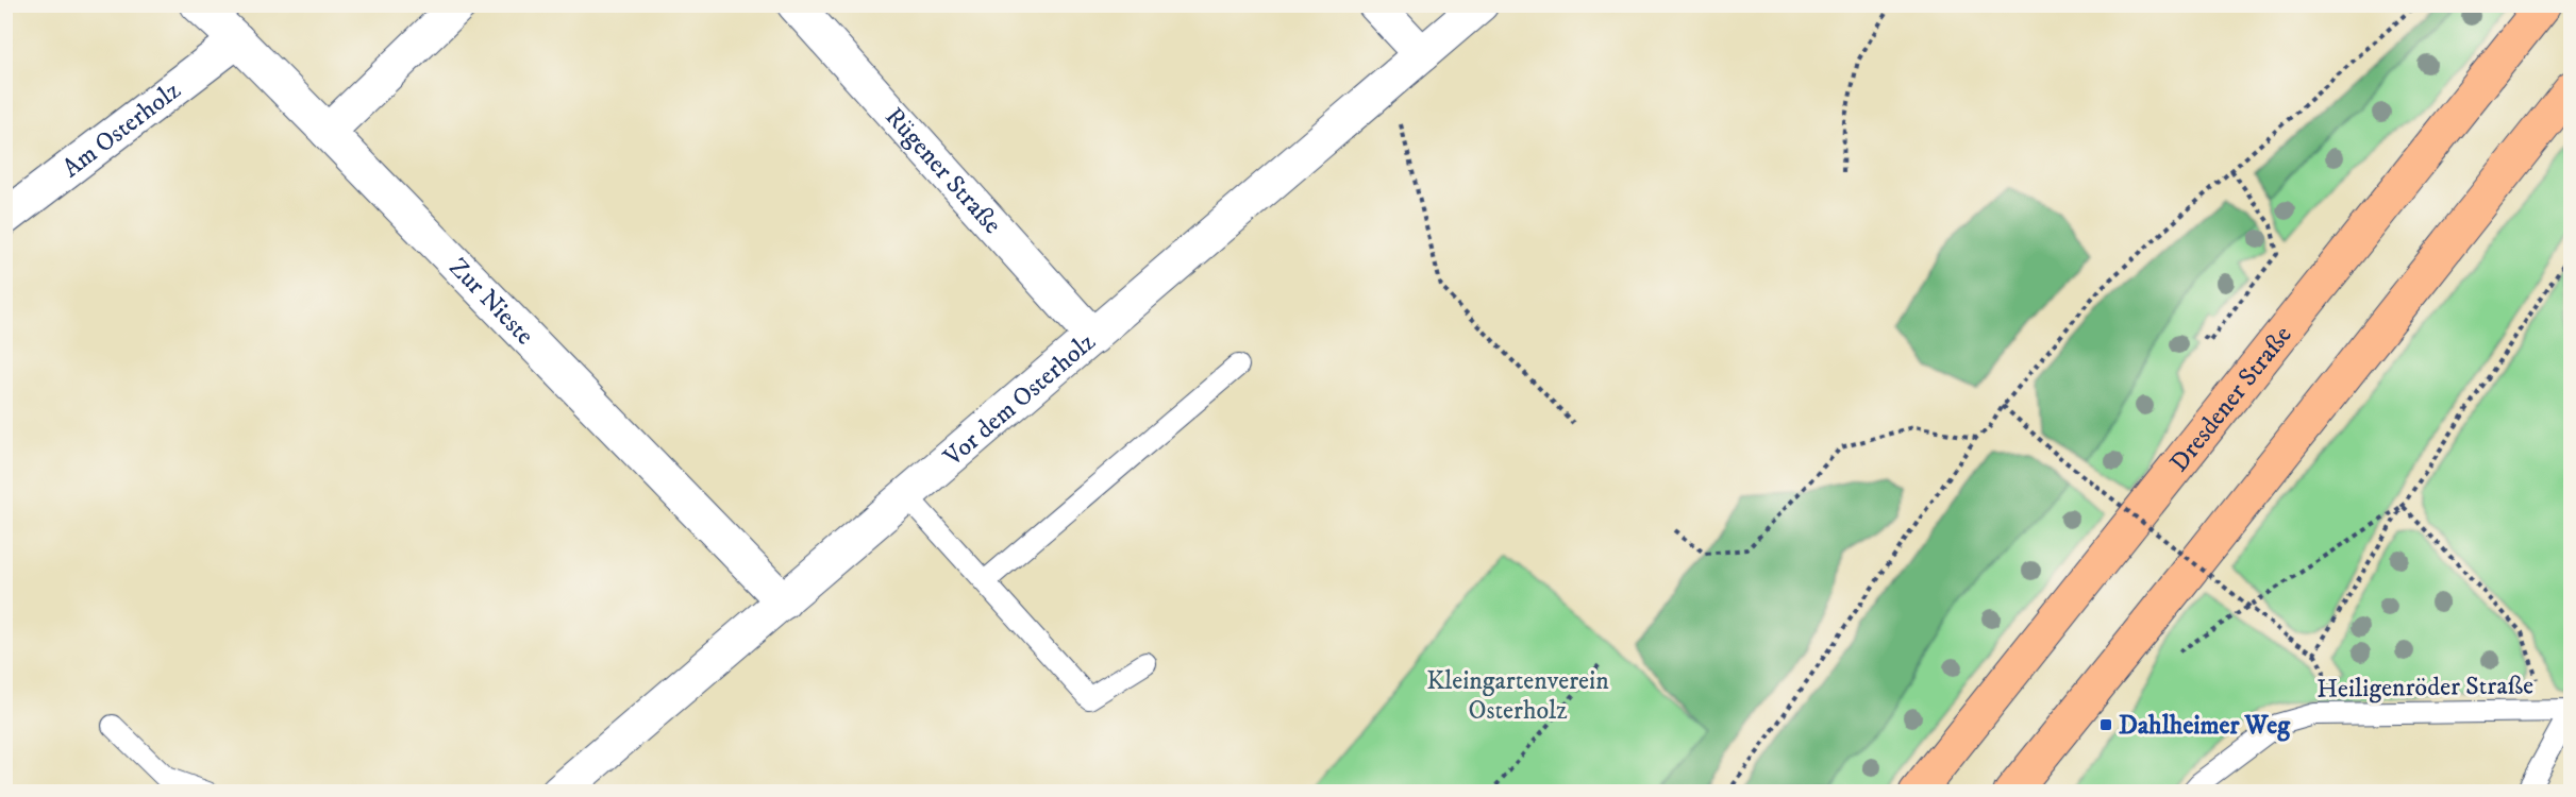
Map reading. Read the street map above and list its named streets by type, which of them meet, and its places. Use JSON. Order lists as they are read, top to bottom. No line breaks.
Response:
{"streets":{"main road":["Dresdener Straße"],"street":["Am Osterholz","Rügener Straße","Zur Nieste","Vor dem Osterholz"],"lane":["Heiligenröder Straße"]},"crossings":[["Am Osterholz","Zur Nieste"],["Rügener Straße","Vor dem Osterholz"],["Zur Nieste","Vor dem Osterholz"]],"parks":["Kleingartenverein Osterholz"],"places":{"transit":["Dahlheimer Weg"]}}
